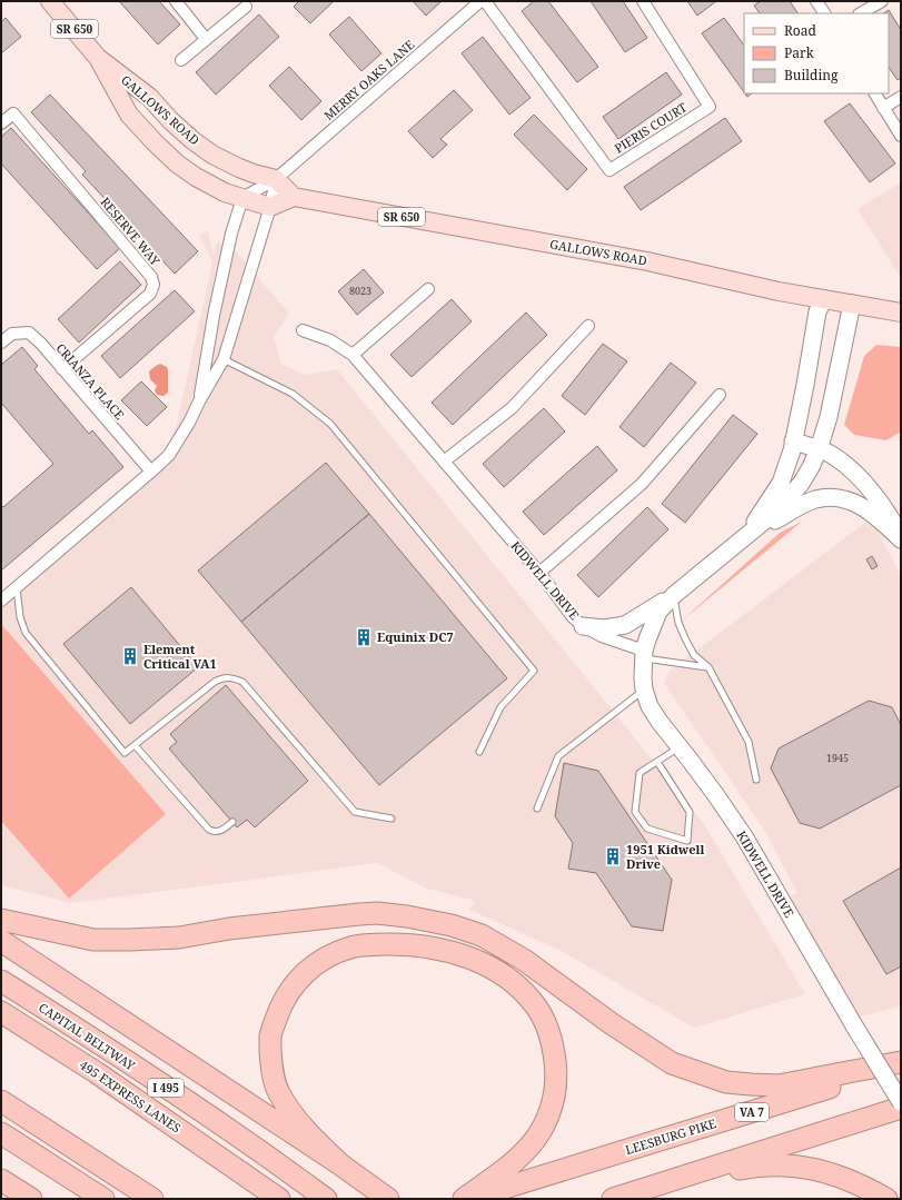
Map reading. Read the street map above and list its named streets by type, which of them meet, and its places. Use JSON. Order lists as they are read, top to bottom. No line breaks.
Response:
{"streets":{"highway":["CAPITAL BELTWAY","I 495","495 EXPRESS LANES","VA 7","LEESBURG PIKE"],"main road":["SR 650","GALLOWS ROAD"],"street":["MERRY OAKS LANE","PIERIS COURT","RESERVE WAY","CRIANZA PLACE","KIDWELL DRIVE"]},"crossings":[["MERRY OAKS LANE","GALLOWS ROAD"],["RESERVE WAY","CRIANZA PLACE"]],"places":{"building":["Equinix DC7","Element Critical VA1","1951 Kidwell Drive"]},"house_numbers":["8023","1945"],"legend":["Road","Park","Building"]}
